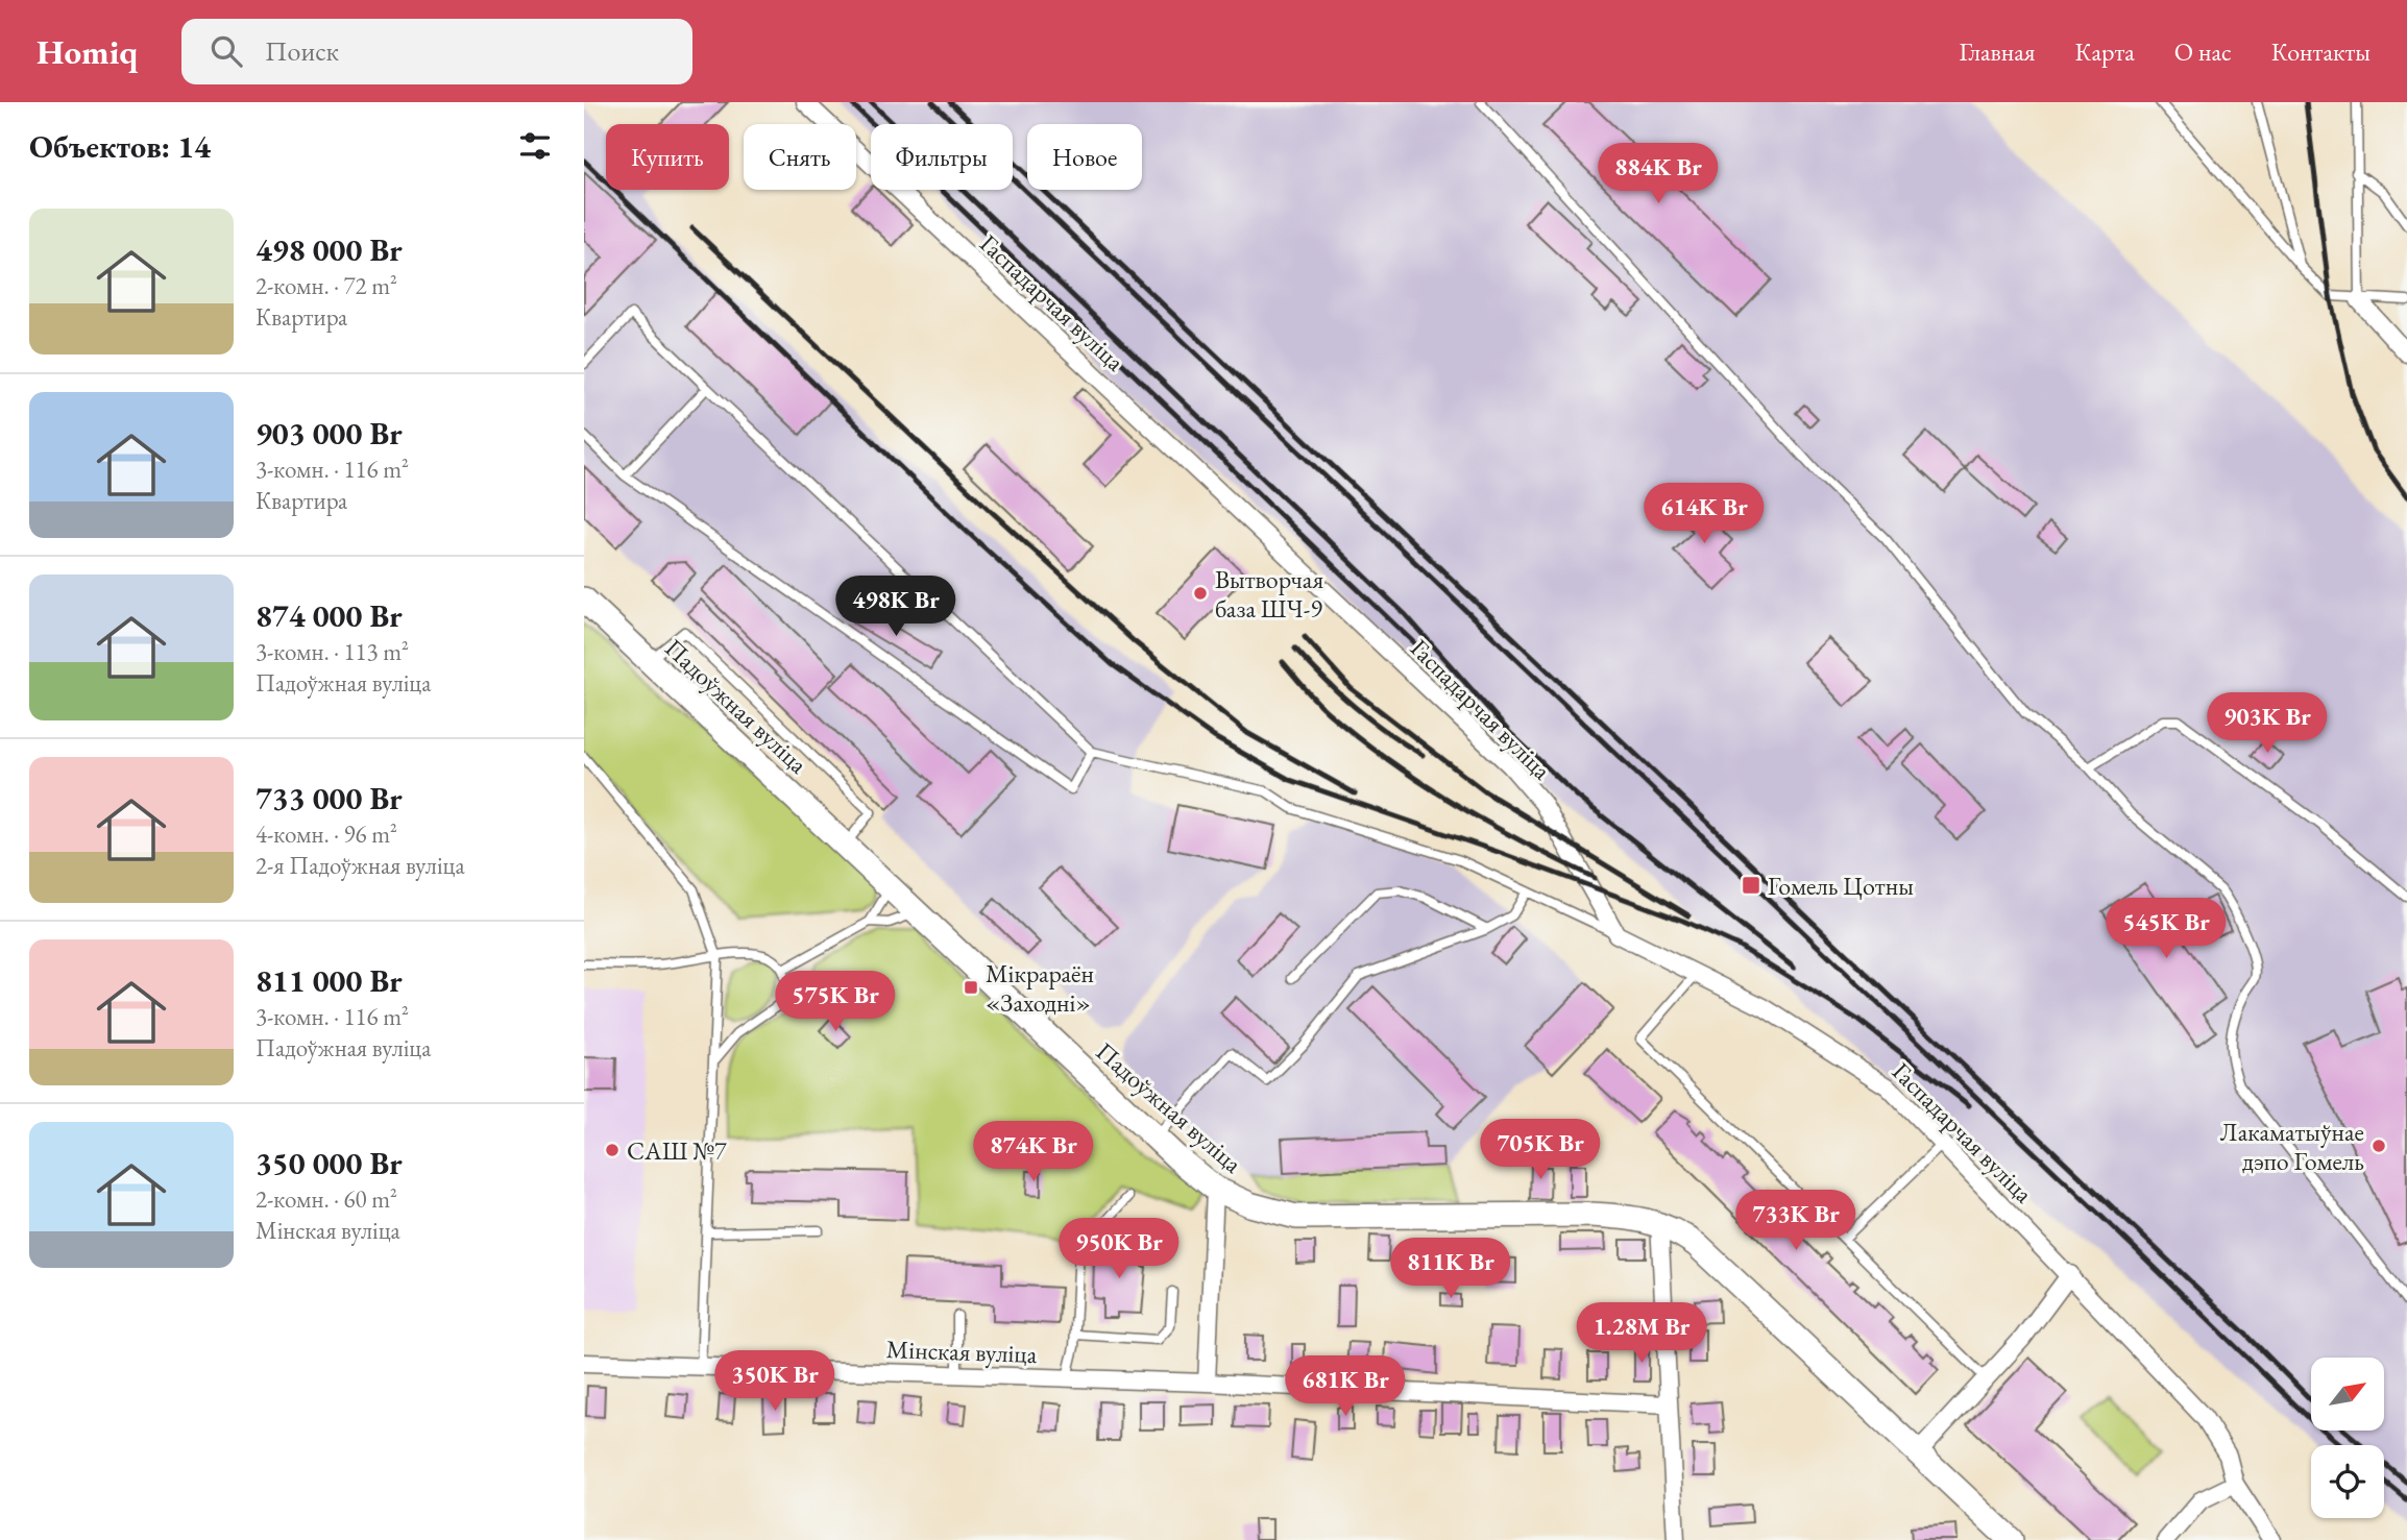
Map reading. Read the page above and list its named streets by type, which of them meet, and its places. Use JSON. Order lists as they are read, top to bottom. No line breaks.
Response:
{"streets":{"main road":["Падоўжная вуліца"],"street":["Гаспадарчая вуліца","Мінская вуліца"]},"places":{"other":["Вытворчая база ШЧ-9","Лакаматыўнае дэпо Гомель","САШ №7"],"transit":["Гомель Цотны","Мікрараён «Заходні»"]},"north":"top right","page":{"header":"Homiq","search":"Поиск","nav":["Главная","Карта","О нас","Контакты"],"heading":"Объектов: 14","chip":["Купить","Снять","Фильтры","Новое"],"price":["884K Br","614K Br","498K Br","903K Br","545K Br","575K Br","705K Br","874K Br","733K Br","950K Br","811K Br","1.28M Br","350K Br","681K Br"],"list":[{"name":"498 000 Br","note":"2-комн. · 72 m² · Квартира"},{"name":"903 000 Br","note":"3-комн. · 116 m² · Квартира"},{"name":"874 000 Br","note":"3-комн. · 113 m² · Падоўжная вуліца"},{"name":"733 000 Br","note":"4-комн. · 96 m² · 2-я Падоўжная вуліца"},{"name":"811 000 Br","note":"3-комн. · 116 m² · Падоўжная вуліца"},{"name":"350 000 Br","note":"2-комн. · 60 m² · Мінская вуліца"}]}}
